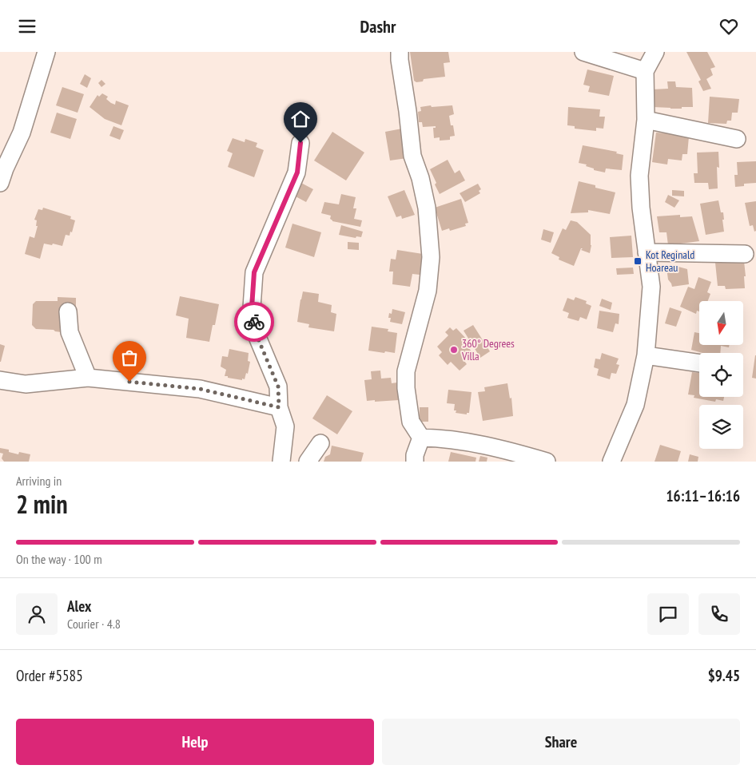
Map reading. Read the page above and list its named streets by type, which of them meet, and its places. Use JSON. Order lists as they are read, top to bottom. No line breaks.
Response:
{"places":{"transit":["Kot Reginald Hoareau"],"other":["360° Degrees Villa"]},"north":"bottom","page":{"header":"Dashr","heading":["2 min","Arriving in","16:11–16:16"],"panel":["Alex","Courier · 4.8","Order #5585","$9.45"],"bar":"On the way · 100 m","buttons":["Help","Share"]}}
